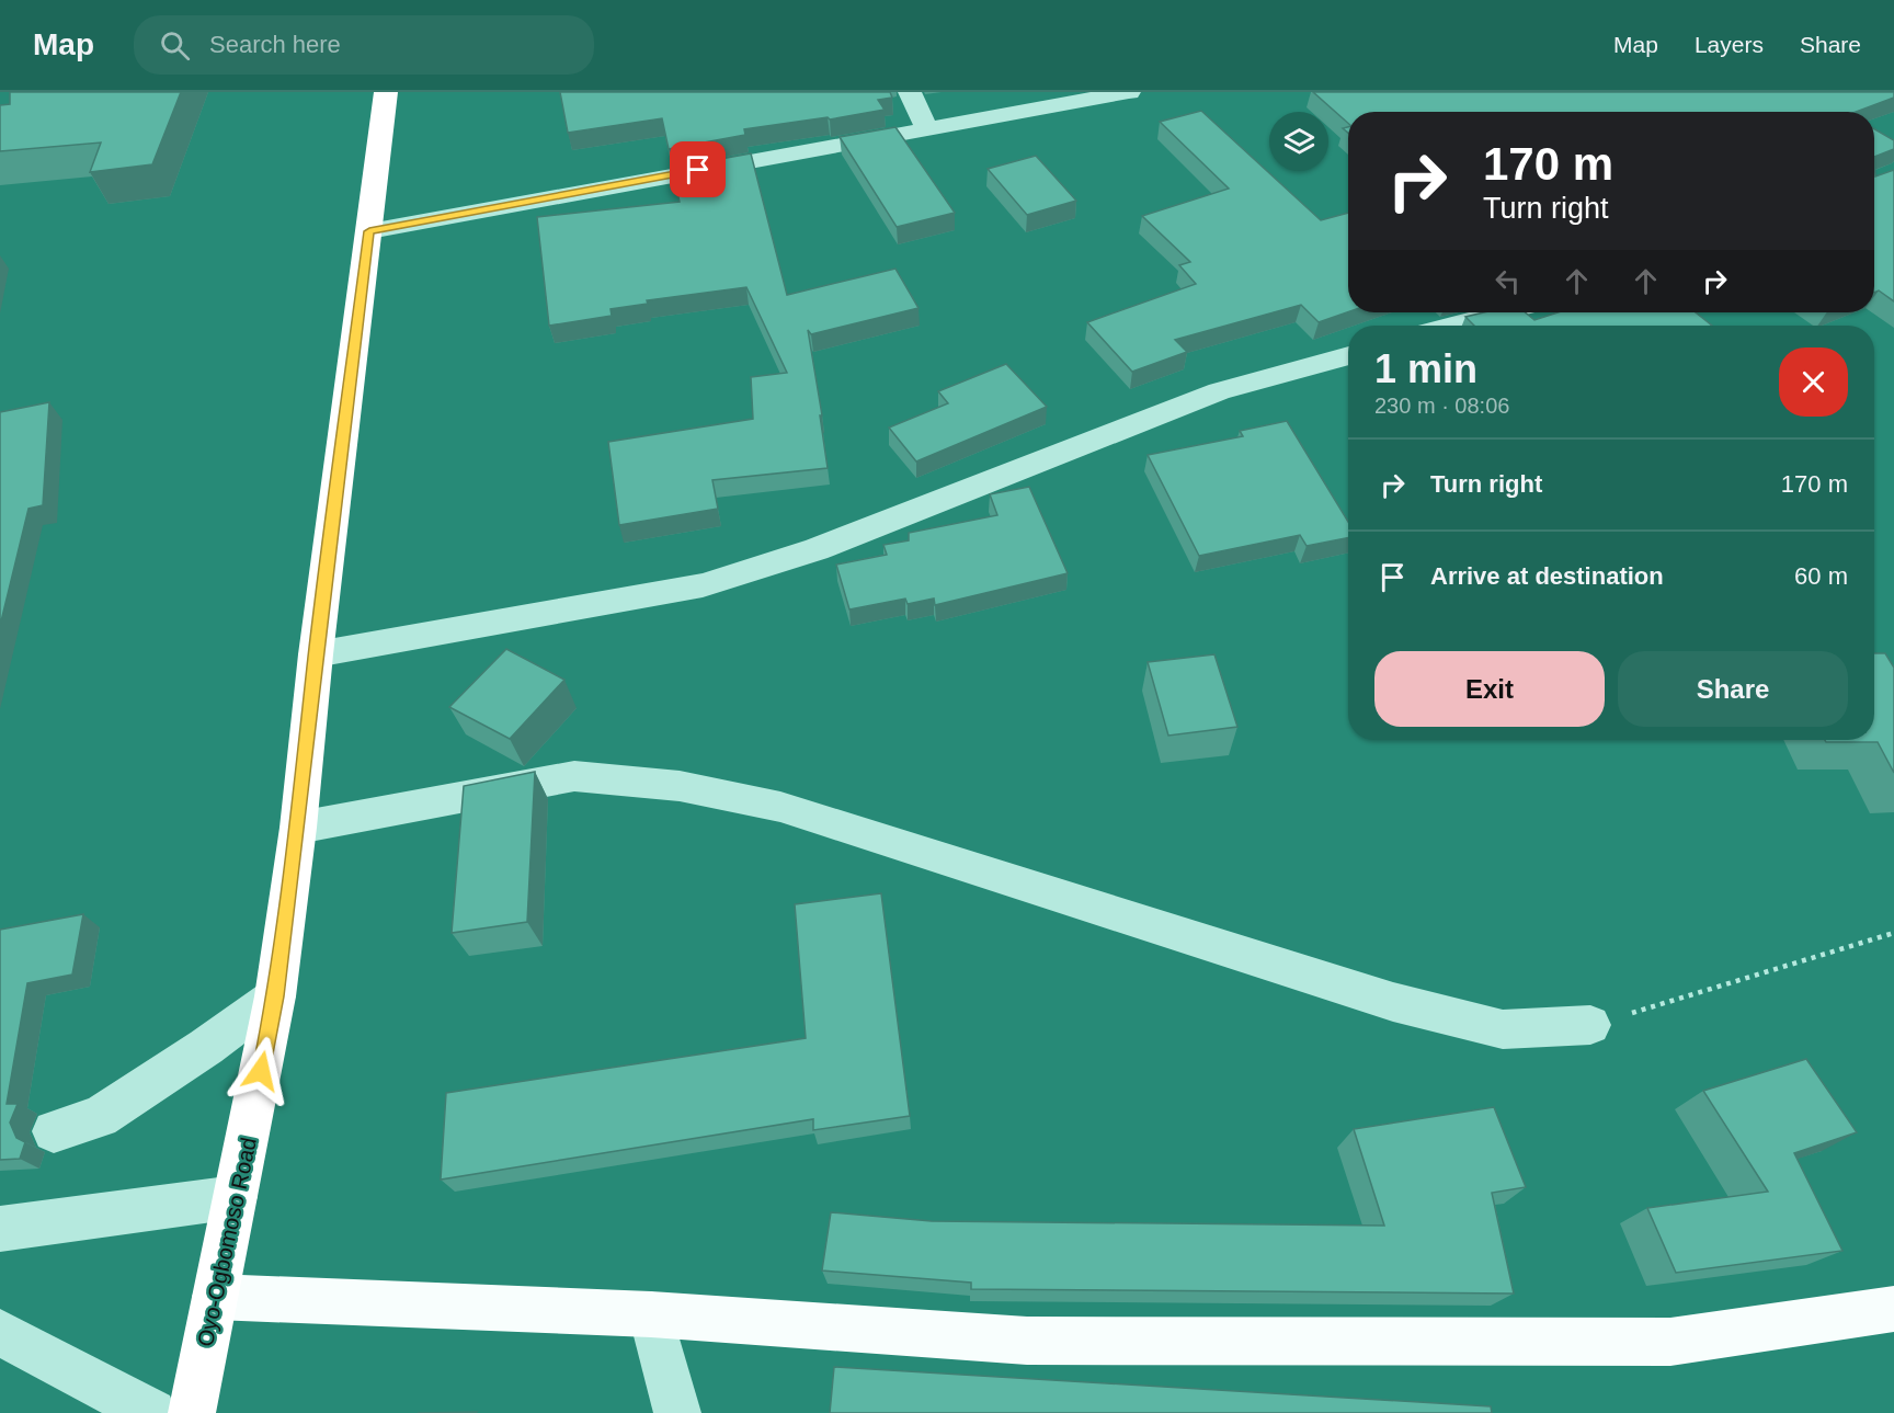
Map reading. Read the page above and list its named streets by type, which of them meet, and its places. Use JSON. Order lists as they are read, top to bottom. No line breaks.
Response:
{"streets":{"highway":["Oyo-Ogbomoso Road"]},"page":{"header":"Map","search":"Search here","nav":["Map","Layers","Share"],"turn":["170 m","Turn right"],"heading":["1 min","230 m · 08:06"],"list":[{"name":"Turn right","value":"170 m"},{"name":"Arrive at destination","value":"60 m"}],"buttons":["Exit","Share"]}}
